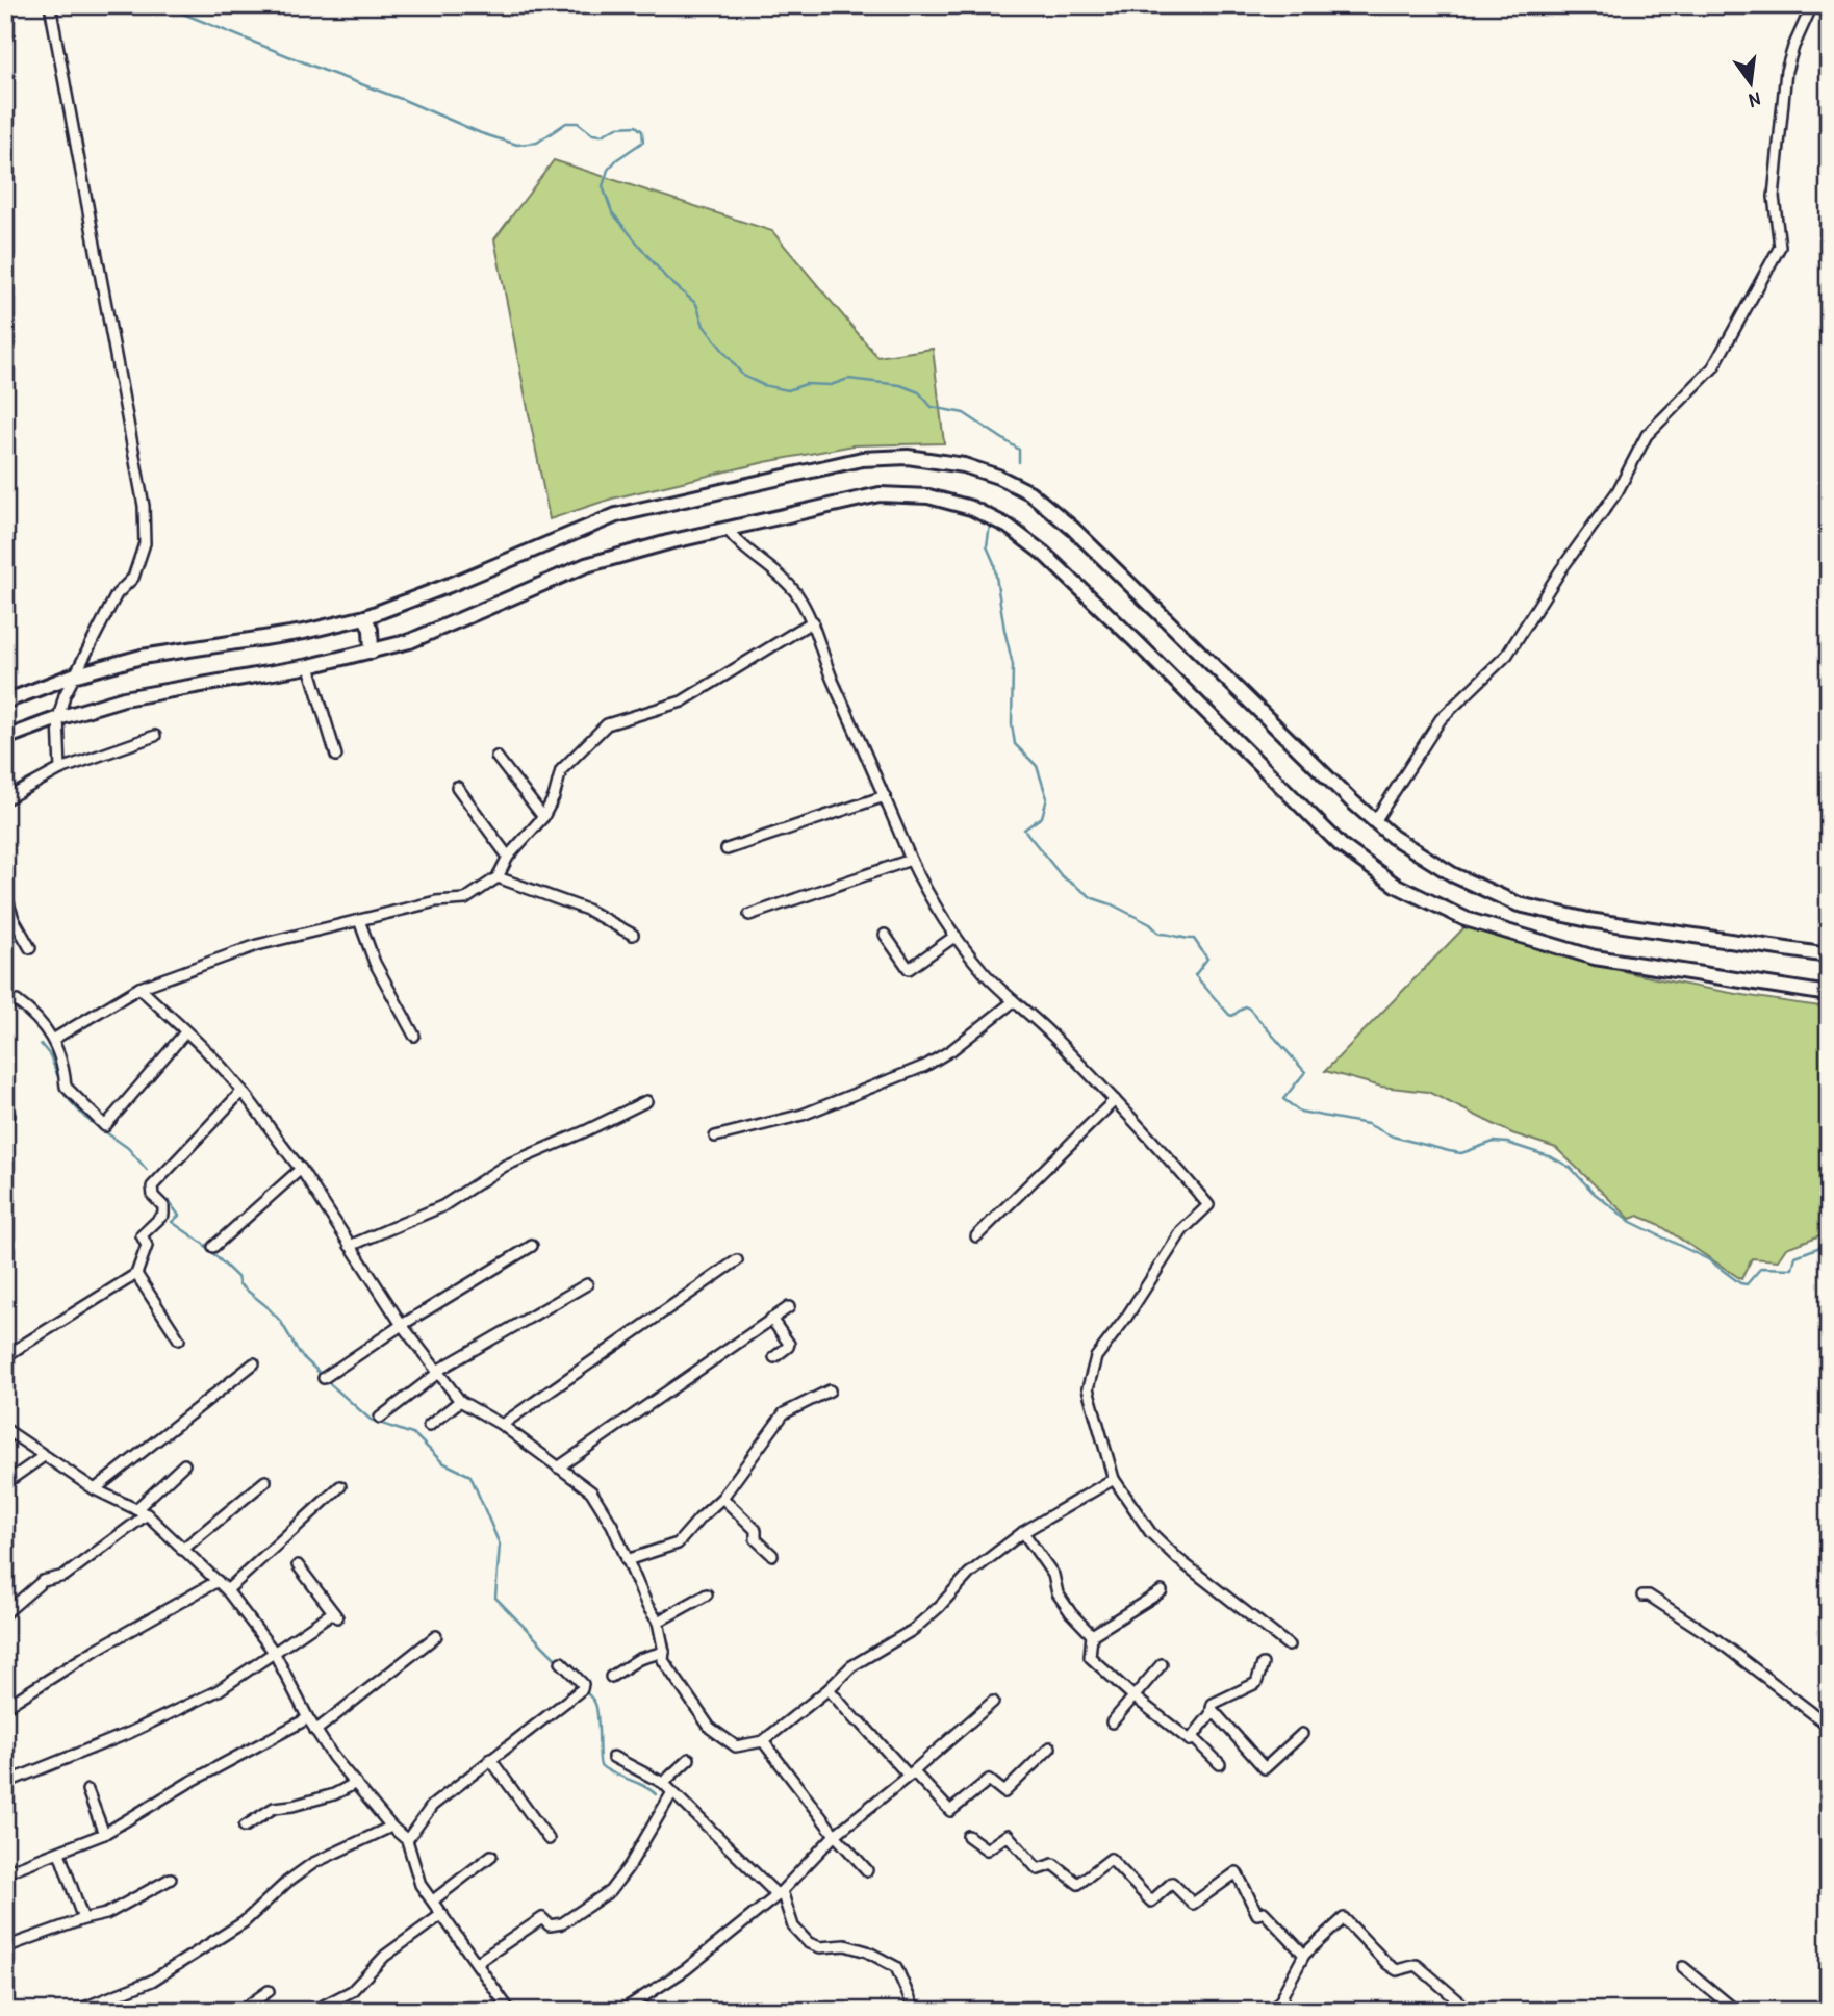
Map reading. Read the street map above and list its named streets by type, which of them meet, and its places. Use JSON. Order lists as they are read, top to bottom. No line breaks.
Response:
{"north":"bottom"}
